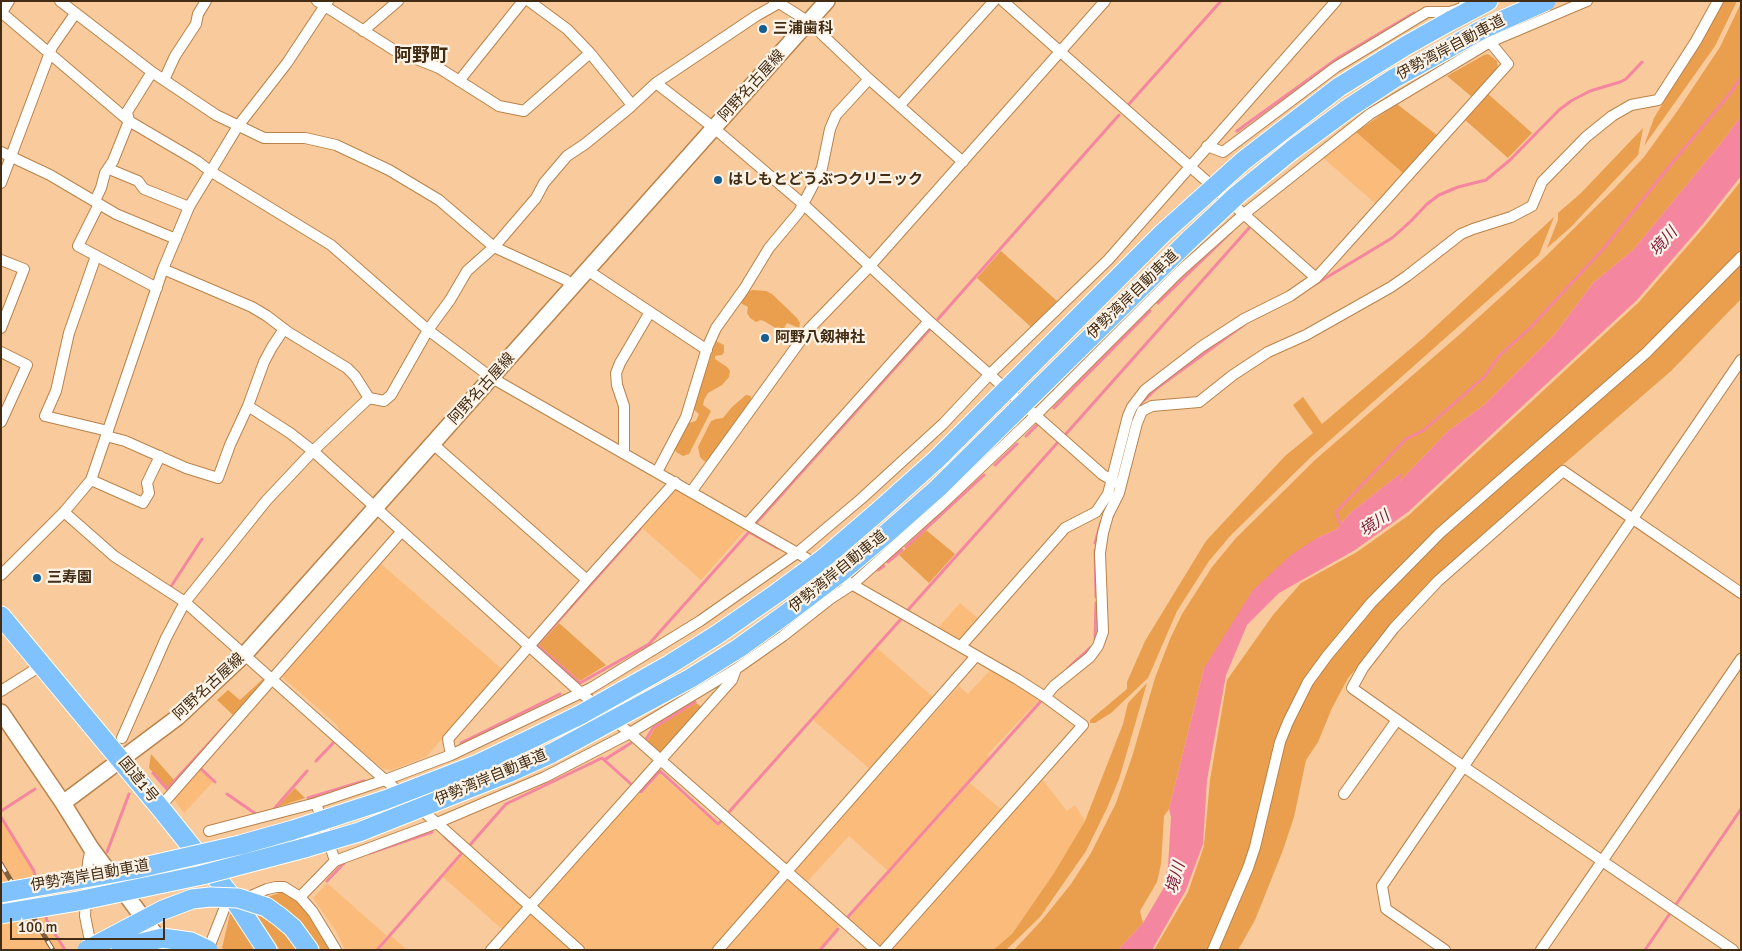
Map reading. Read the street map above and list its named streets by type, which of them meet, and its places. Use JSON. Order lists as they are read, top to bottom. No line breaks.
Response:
{"streets":{"highway":["伊勢湾岸自動車道","国道1号"],"main road":["阿野名古屋線"]},"crossings":[["阿野名古屋線","国道1号"]],"districts":["阿野町"],"water":["境川"],"places":["三浦歯科","はしもとどうぶつクリニック","阿野八剱神社","三寿園"],"scale_bar":"100 m"}
